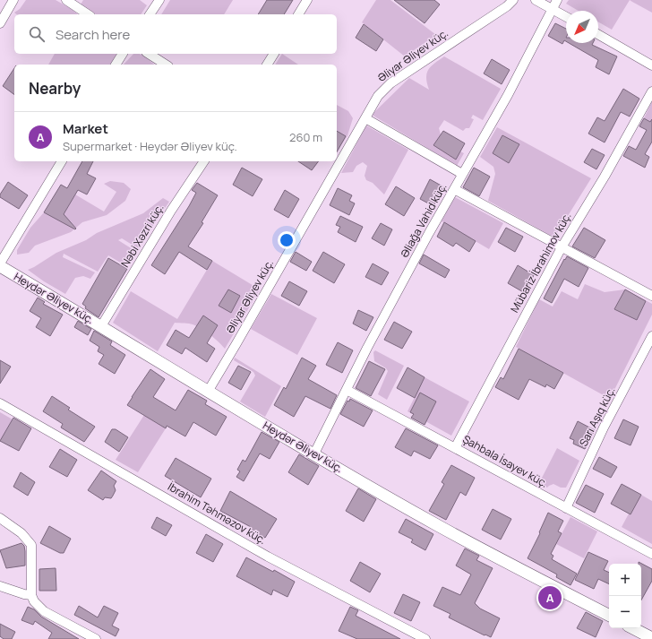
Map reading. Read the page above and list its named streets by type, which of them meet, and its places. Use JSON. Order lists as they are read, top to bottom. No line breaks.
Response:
{"streets":{"street":["Əliyar Əliyev küç.","Əliağa Vahid küç.","Nəbi Xəzri küç.","Mübariz İbrahimov küç.","Heydər Əliyev küç.","Sarı Aşıq küç.","Şahbala İsayev küç.","İbrahim Təhməzov küç."]},"crossings":[["Əliyar Əliyev küç.","Heydər Əliyev küç."],["Əliağa Vahid küç.","Heydər Əliyev küç."],["Əliağa Vahid küç.","Şahbala İsayev küç."],["Nəbi Xəzri küç.","Heydər Əliyev küç."],["Mübariz İbrahimov küç.","Şahbala İsayev küç."],["Sarı Aşıq küç.","Şahbala İsayev küç."]],"north":"bottom left","page":{"search":"Search here","heading":"Nearby","list":[{"mark":"A","name":"Market","note":"Supermarket · Heydər Əliyev küç.","value":"260 m"}],"map_buttons":["+","−"],"pins":"A"}}
